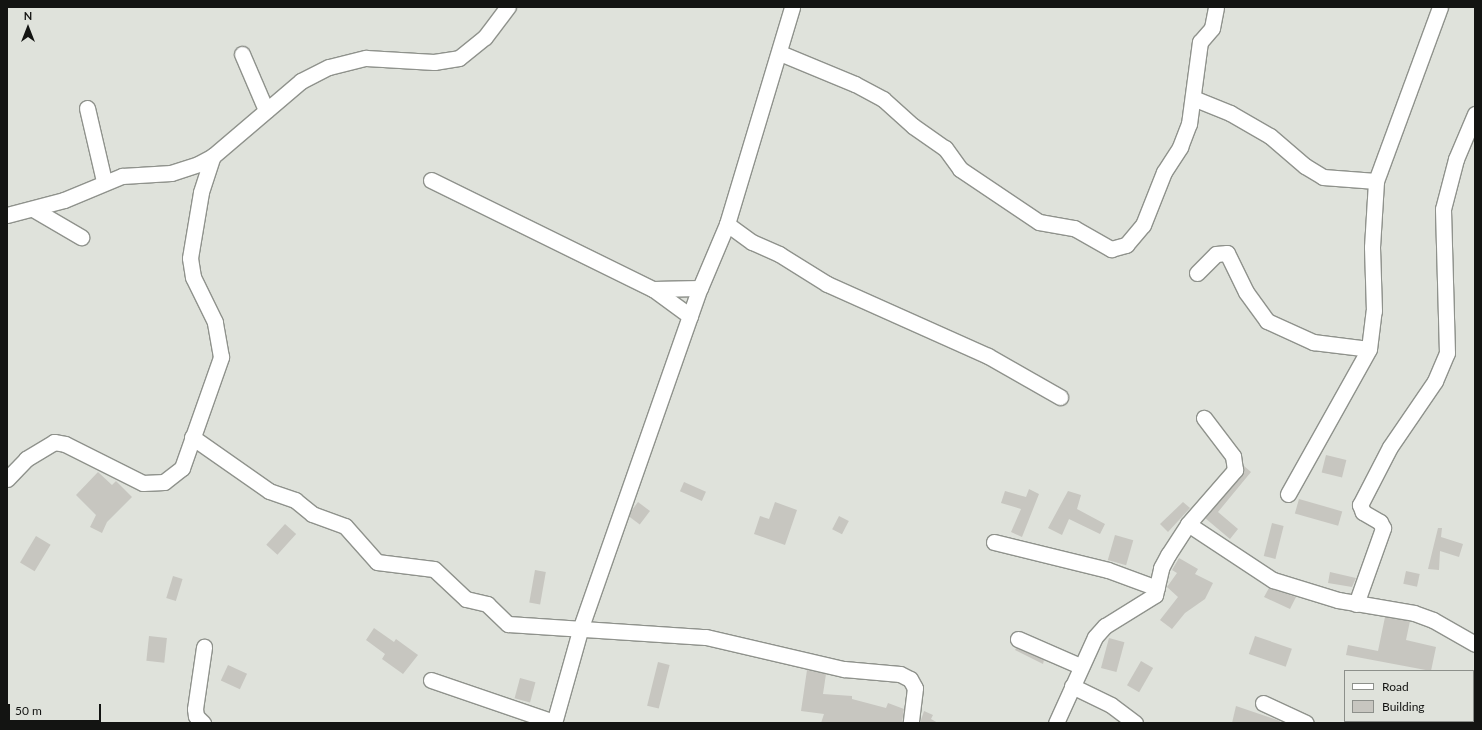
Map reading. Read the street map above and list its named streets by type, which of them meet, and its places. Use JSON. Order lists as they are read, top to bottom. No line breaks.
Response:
{"legend":["Road","Building"],"scale_bar":"50 m","north":"top"}
